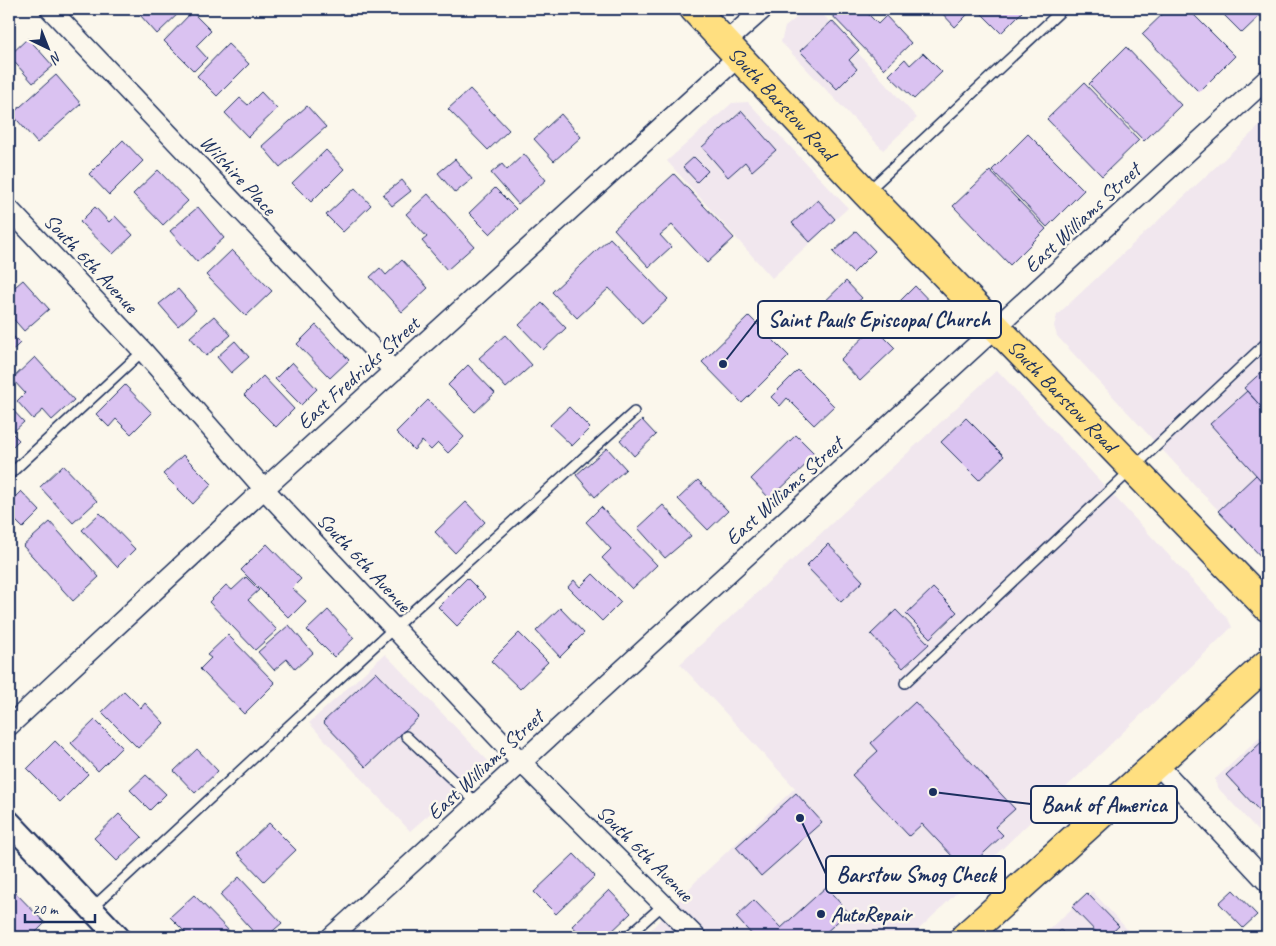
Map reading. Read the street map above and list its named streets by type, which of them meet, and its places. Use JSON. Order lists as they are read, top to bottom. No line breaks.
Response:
{"streets":{"main road":["South Barstow Road"],"street":["Wilshire Place","East Williams Street","South 6th Avenue","East Fredricks Street"]},"crossings":[["South Barstow Road","East Williams Street"],["South Barstow Road","East Fredricks Street"],["Wilshire Place","East Fredricks Street"],["East Williams Street","South 6th Avenue"],["South 6th Avenue","East Fredricks Street"]],"places":["Saint Pauls Episcopal Church","Bank of America","Barstow Smog Check","AutoRepair"],"scale_bar":"20 m","north":"bottom right"}
